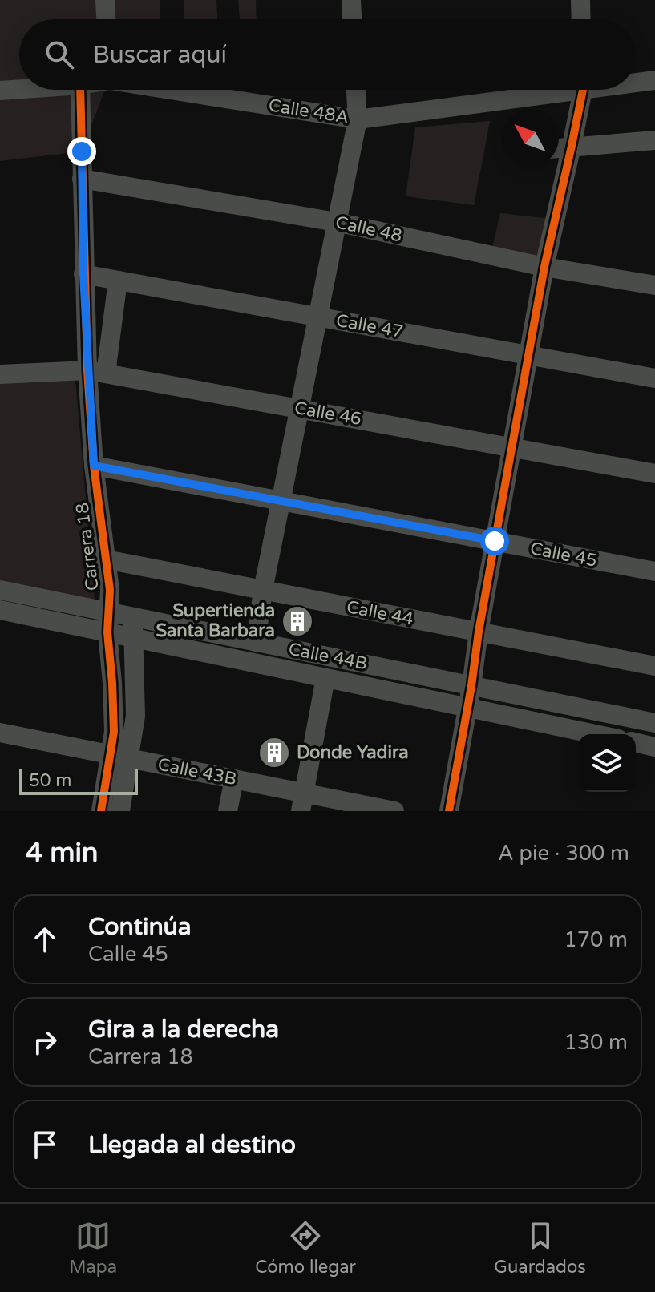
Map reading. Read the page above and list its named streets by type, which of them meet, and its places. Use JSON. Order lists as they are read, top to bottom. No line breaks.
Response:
{"streets":{"street":["Calle 48A","Calle 48","Calle 47","Calle 46","Carrera 18","Calle 45","Calle 44","Calle 44B","Calle 43B"]},"crossings":[["Calle 48","Carrera 18"],["Calle 47","Carrera 18"],["Calle 46","Carrera 18"],["Carrera 18","Calle 45"],["Carrera 18","Calle 44"],["Carrera 18","Calle 44B"],["Carrera 18","Calle 43B"]],"places":{"building":["Supertienda Santa Barbara","Donde Yadira"]},"scale_bar":"50 m","north":"top left","page":{"search":"Buscar aquí","scale":"50 m","heading":["4 min","A pie · 300 m"],"list":[["Continúa","Calle 45","170 m"],["Gira a la derecha","Carrera 18","130 m"],"Llegada al destino"],"nav":["Mapa","Cómo llegar","Guardados"]}}
